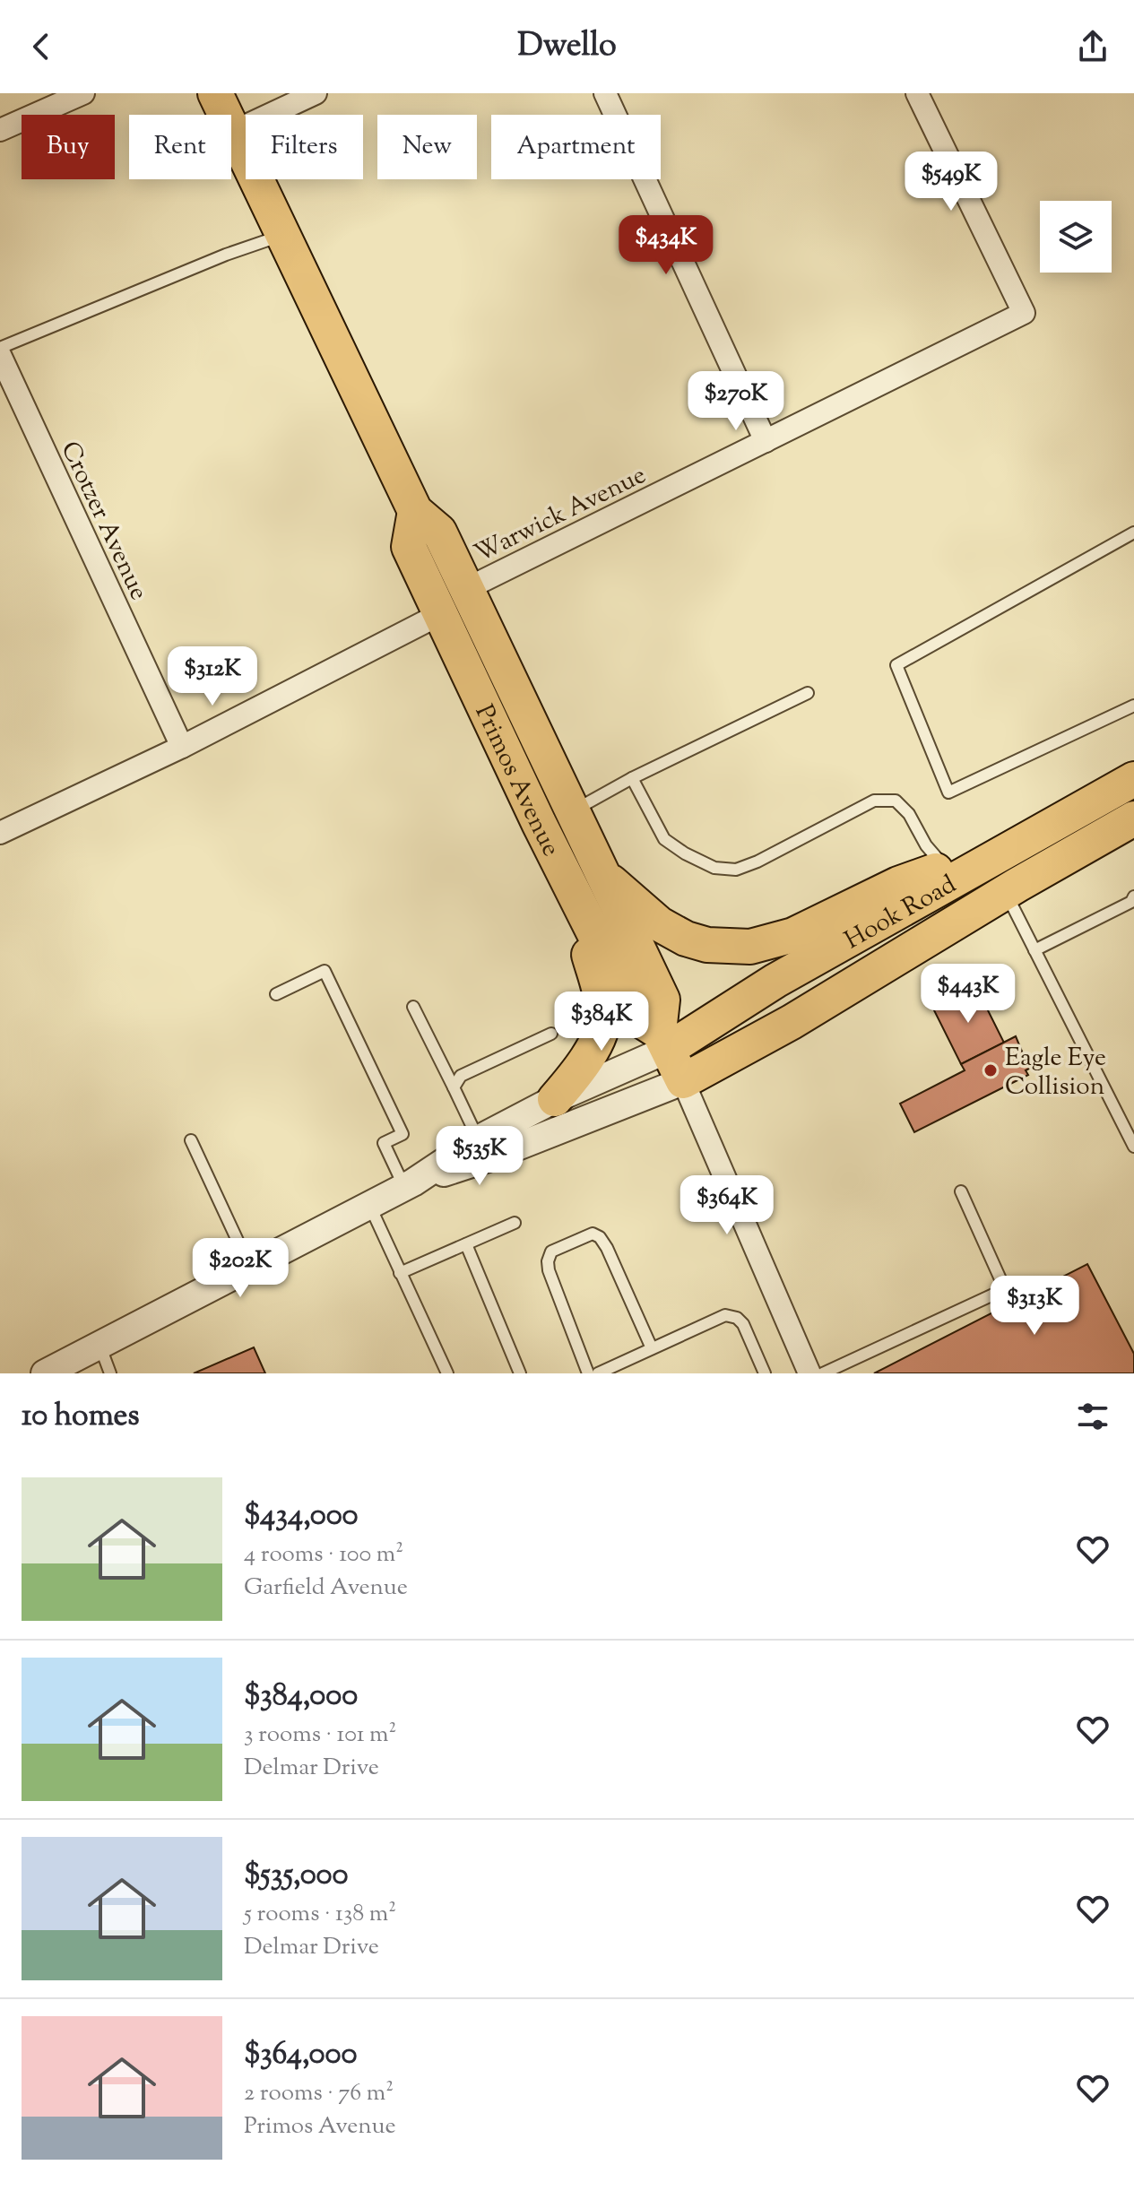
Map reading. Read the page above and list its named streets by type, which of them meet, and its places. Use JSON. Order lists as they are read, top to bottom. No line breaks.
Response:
{"streets":{"main road":["Primos Avenue","Hook Road"],"street":["Warwick Avenue","Crotzer Avenue"]},"crossings":[["Warwick Avenue","Primos Avenue"],["Primos Avenue","Hook Road"]],"places":["Eagle Eye Collision"],"page":{"header":"Dwello","chip":["Buy","Rent","Filters","New","Apartment"],"price":["$549K","$434K","$270K","$312K","$443K","$384K","$535K","$364K","$202K","$313K"],"heading":"10 homes","list":[{"name":"$434,000","note":"4 rooms · 100 m² · Garfield Avenue"},{"name":"$384,000","note":"3 rooms · 101 m² · Delmar Drive"},{"name":"$535,000","note":"5 rooms · 138 m² · Delmar Drive"},{"name":"$364,000","note":"2 rooms · 76 m² · Primos Avenue"}]}}
